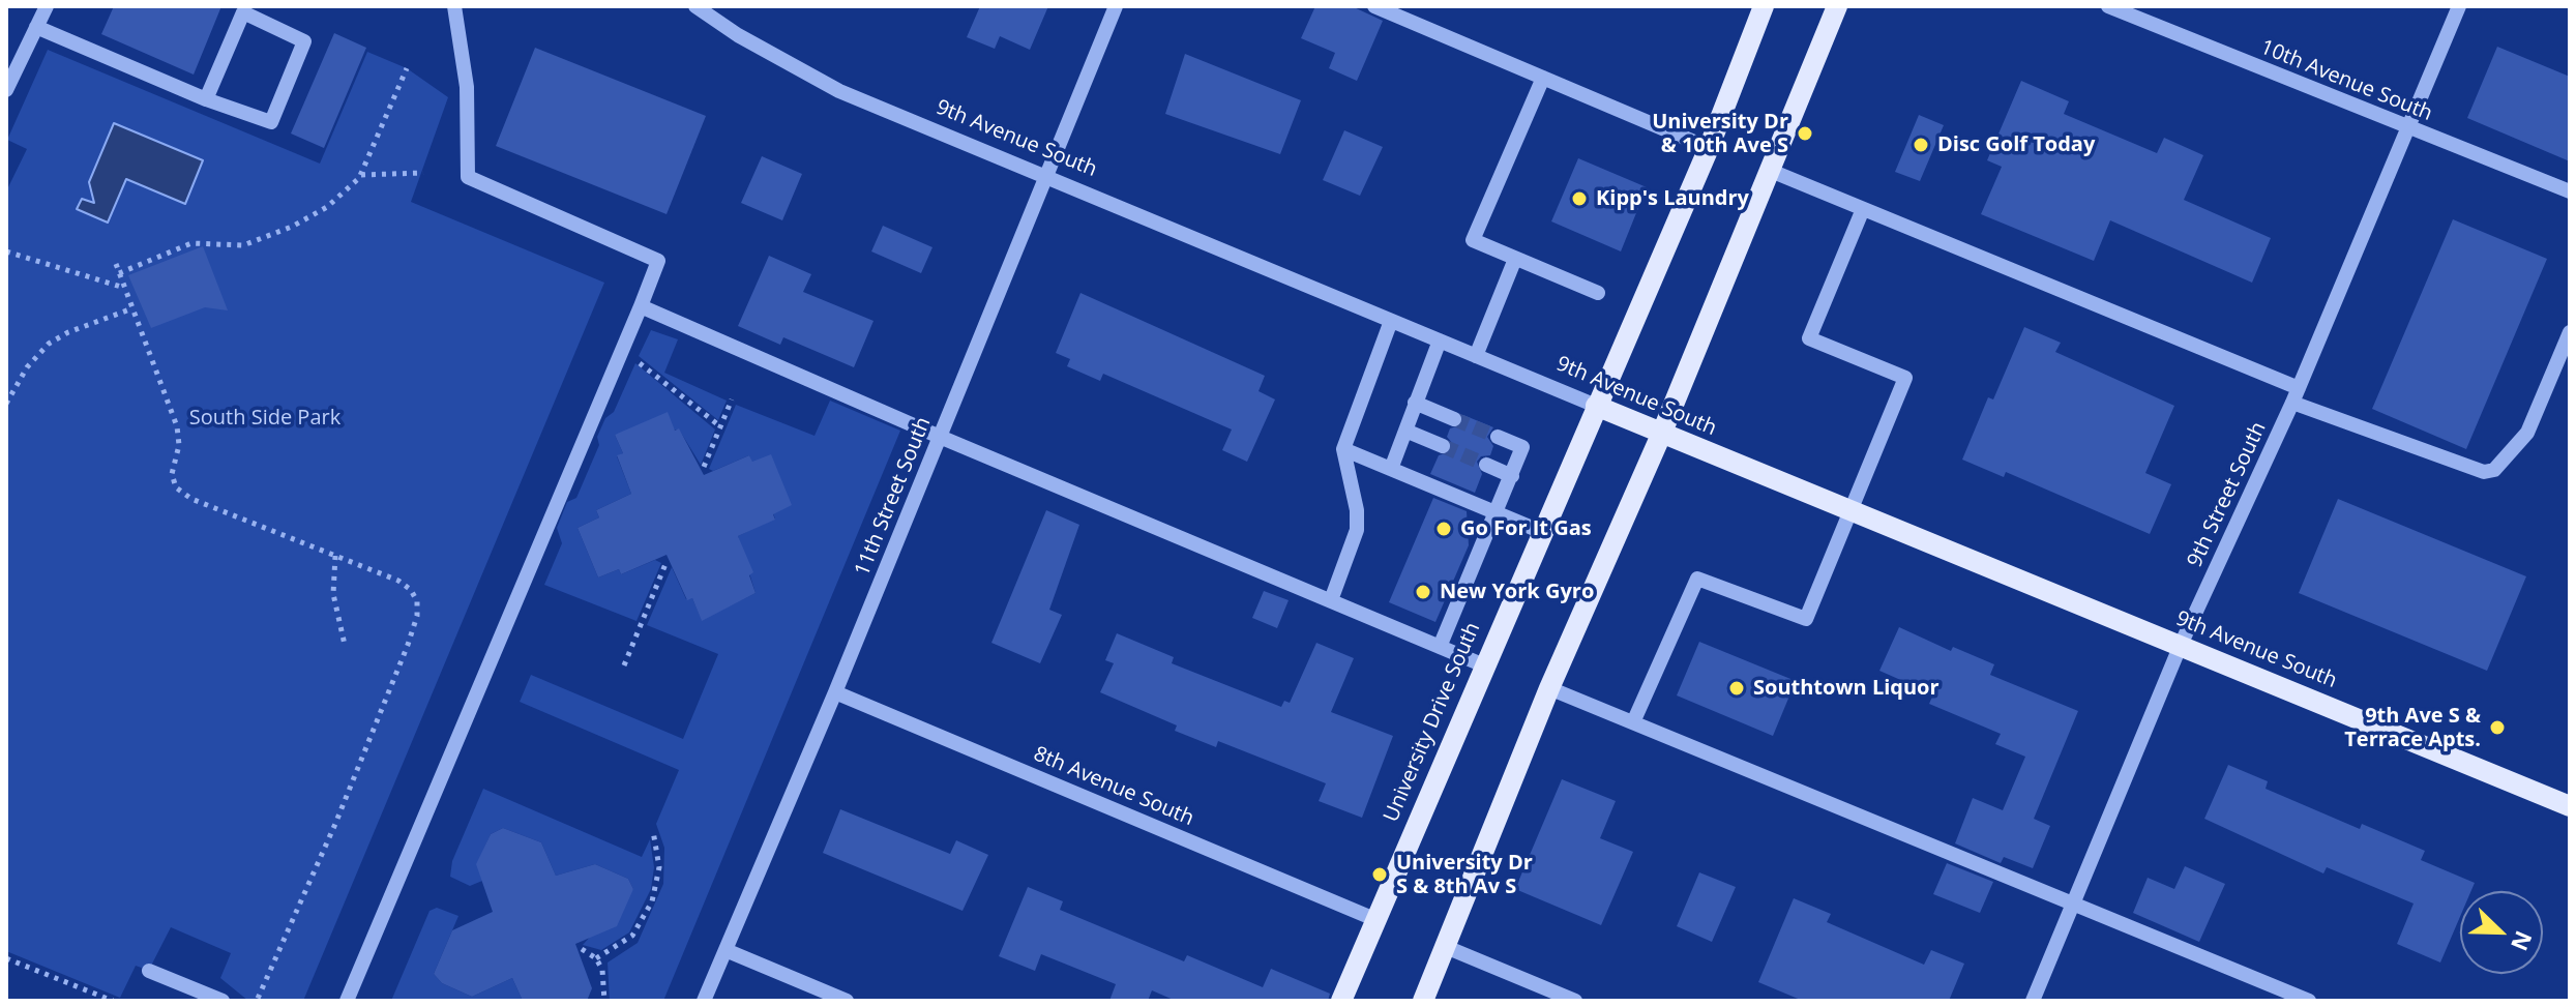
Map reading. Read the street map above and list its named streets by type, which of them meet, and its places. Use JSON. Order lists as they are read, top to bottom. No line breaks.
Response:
{"streets":{"main road":["9th Avenue South","University Drive South"],"street":["10th Avenue South","9th Street South","11th Street South","8th Avenue South"]},"crossings":[["10th Avenue South","9th Street South"],["9th Avenue South","9th Street South"],["9th Avenue South","11th Street South"],["9th Avenue South","University Drive South"],["11th Street South","8th Avenue South"],["University Drive South","8th Avenue South"]],"parks":["South Side Park"],"places":["University Dr & 10th Ave S","Disc Golf Today","Kipp's Laundry","Go For It Gas","New York Gyro","Southtown Liquor","9th Ave S & Terrace Apts.","University Dr S & 8th Av S"],"north":"bottom right"}
